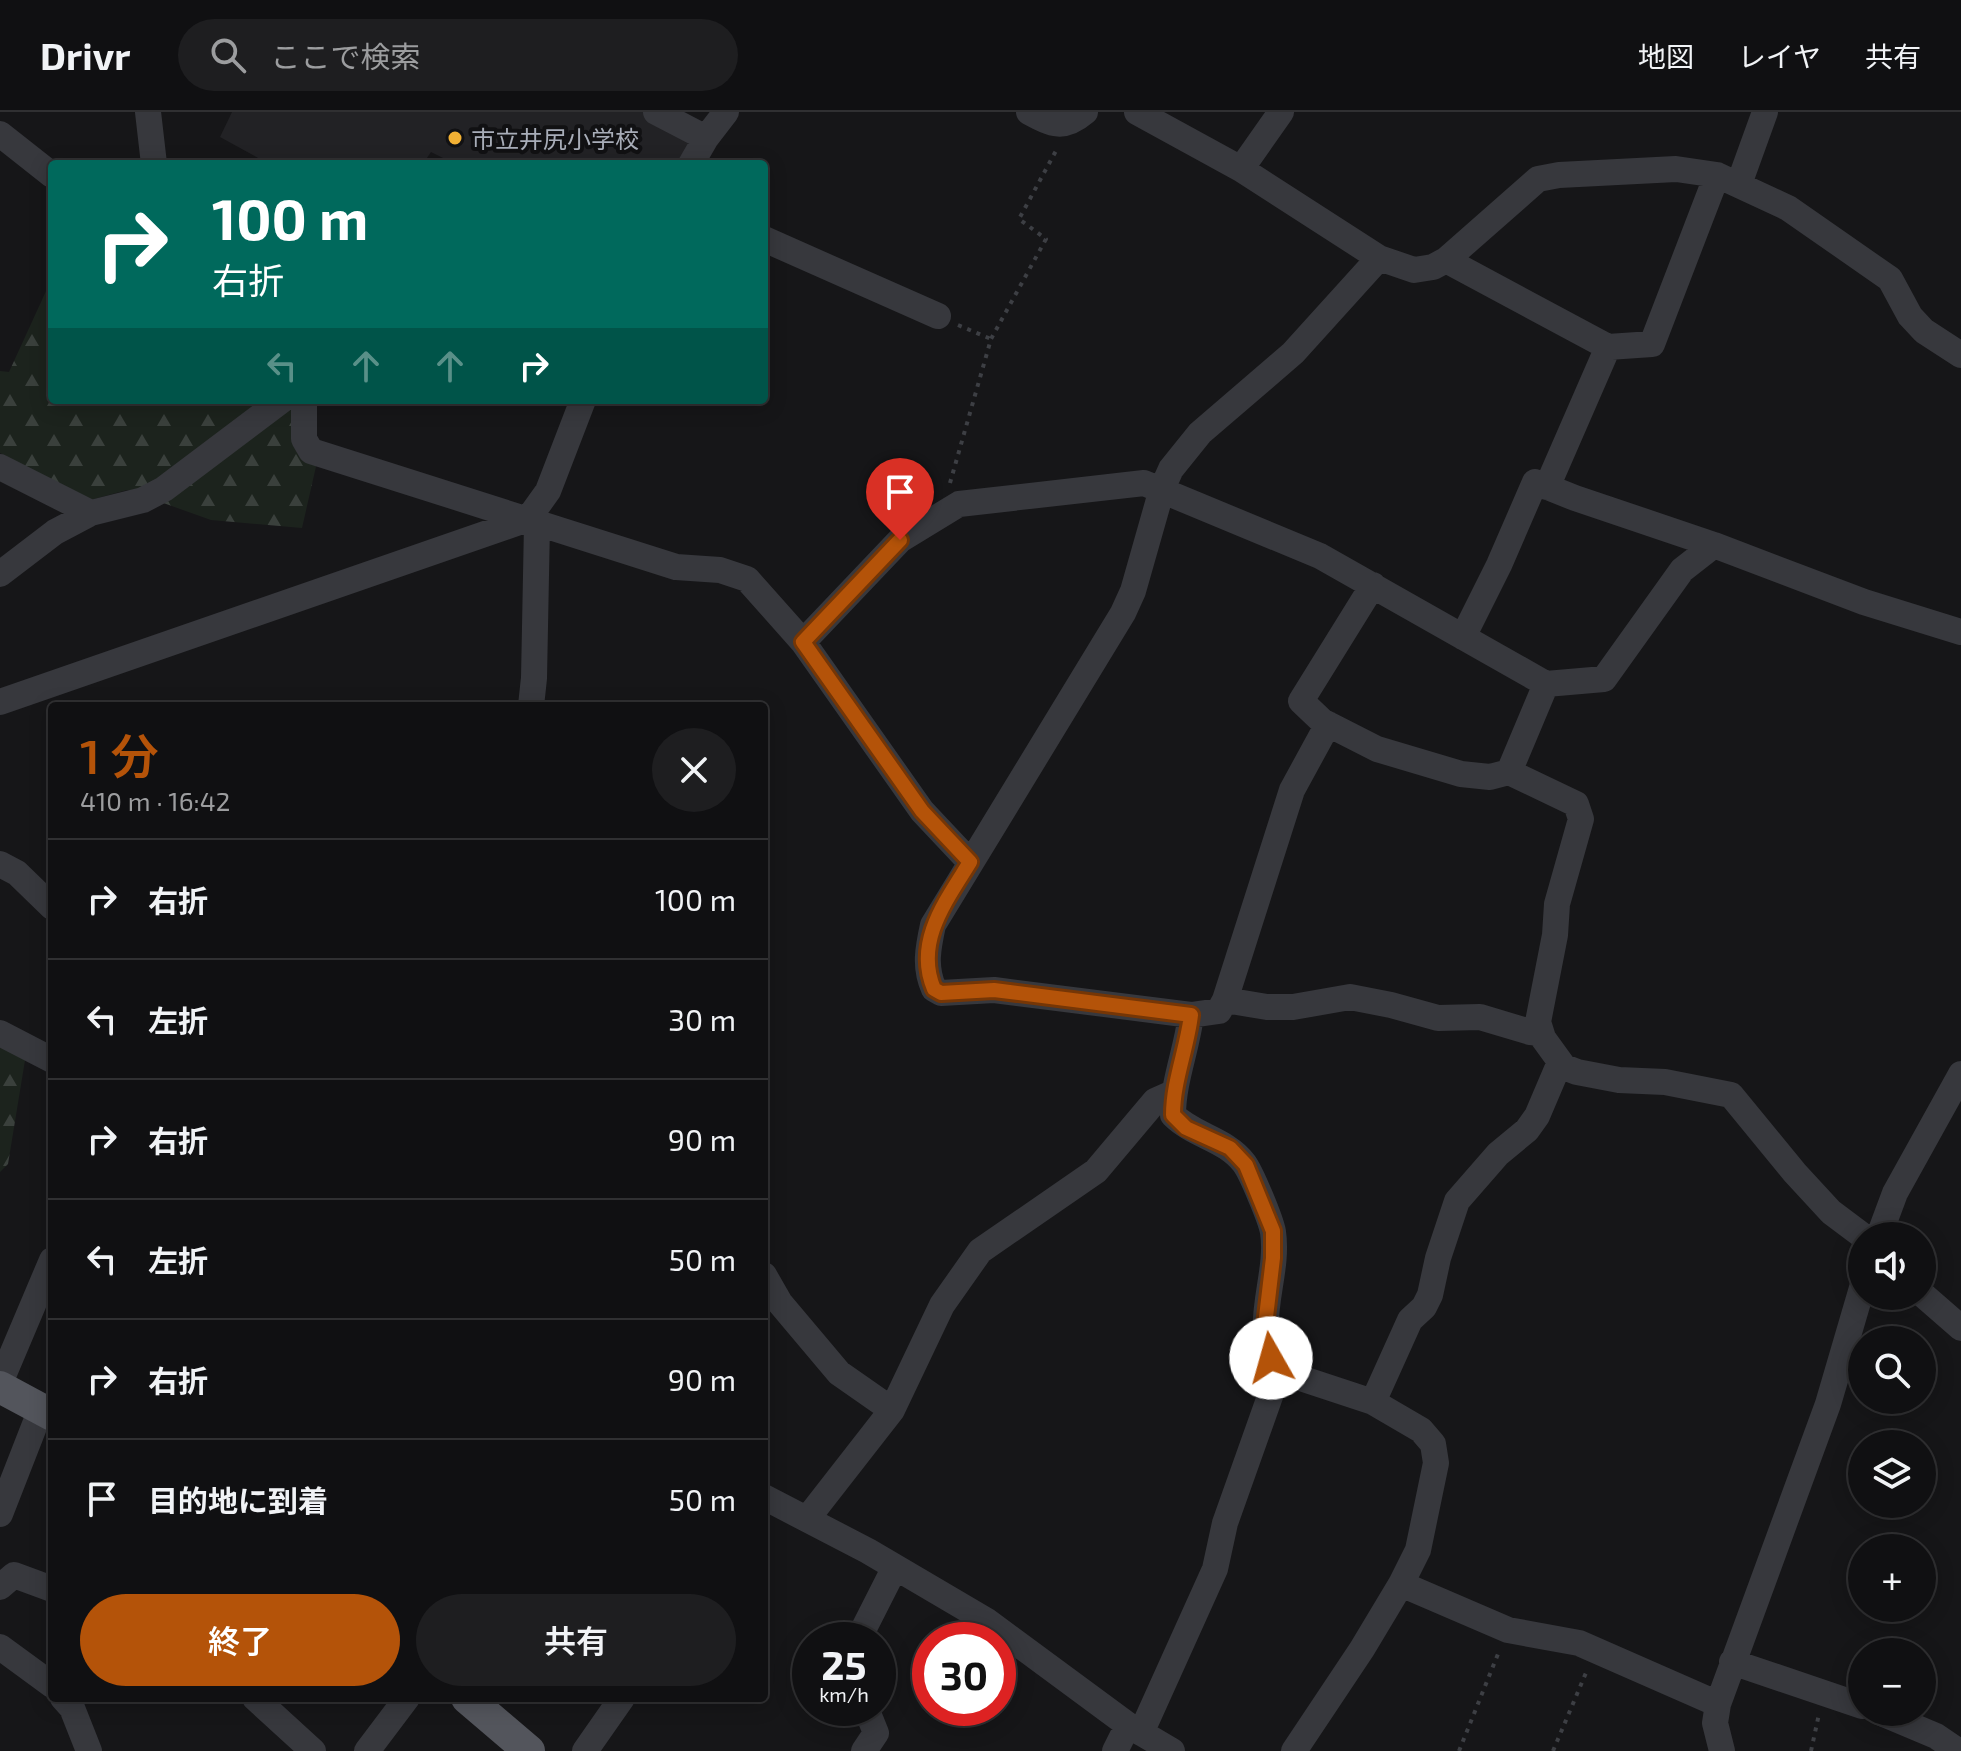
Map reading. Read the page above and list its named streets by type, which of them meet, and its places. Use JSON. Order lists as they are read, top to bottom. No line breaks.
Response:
{"places":["市立井尻小学校"],"page":{"header":"Drivr","search":"ここで検索","nav":["地図","レイヤ","共有"],"turn":["100 m","右折"],"heading":["1 分","410 m · 16:42"],"list":[{"name":"右折","value":"100 m"},{"name":"左折","value":"30 m"},{"name":"右折","value":"90 m"},{"name":"左折","value":"50 m"},{"name":"右折","value":"90 m"},{"name":"目的地に到着","value":"50 m"}],"map_buttons":["+","−"],"buttons":["終了","共有"],"speed":"25 km/h","limit":"30"}}
